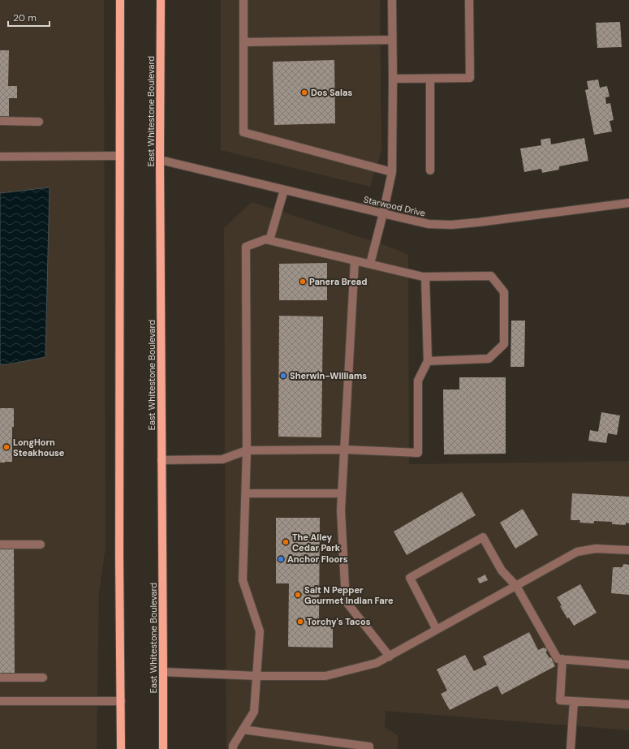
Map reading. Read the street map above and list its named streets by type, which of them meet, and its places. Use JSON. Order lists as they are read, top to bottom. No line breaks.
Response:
{"streets":{"main road":["East Whitestone Boulevard"],"street":["Starwood Drive"]},"crossings":[["East Whitestone Boulevard","Starwood Drive"]],"places":["Dos Salas","Panera Bread","Sherwin-Williams","LongHorn Steakhouse","The Alley Cedar Park","Anchor Floors","Salt N Pepper Gourmet Indian Fare","Torchy's Tacos"],"scale_bar":"20 m"}
